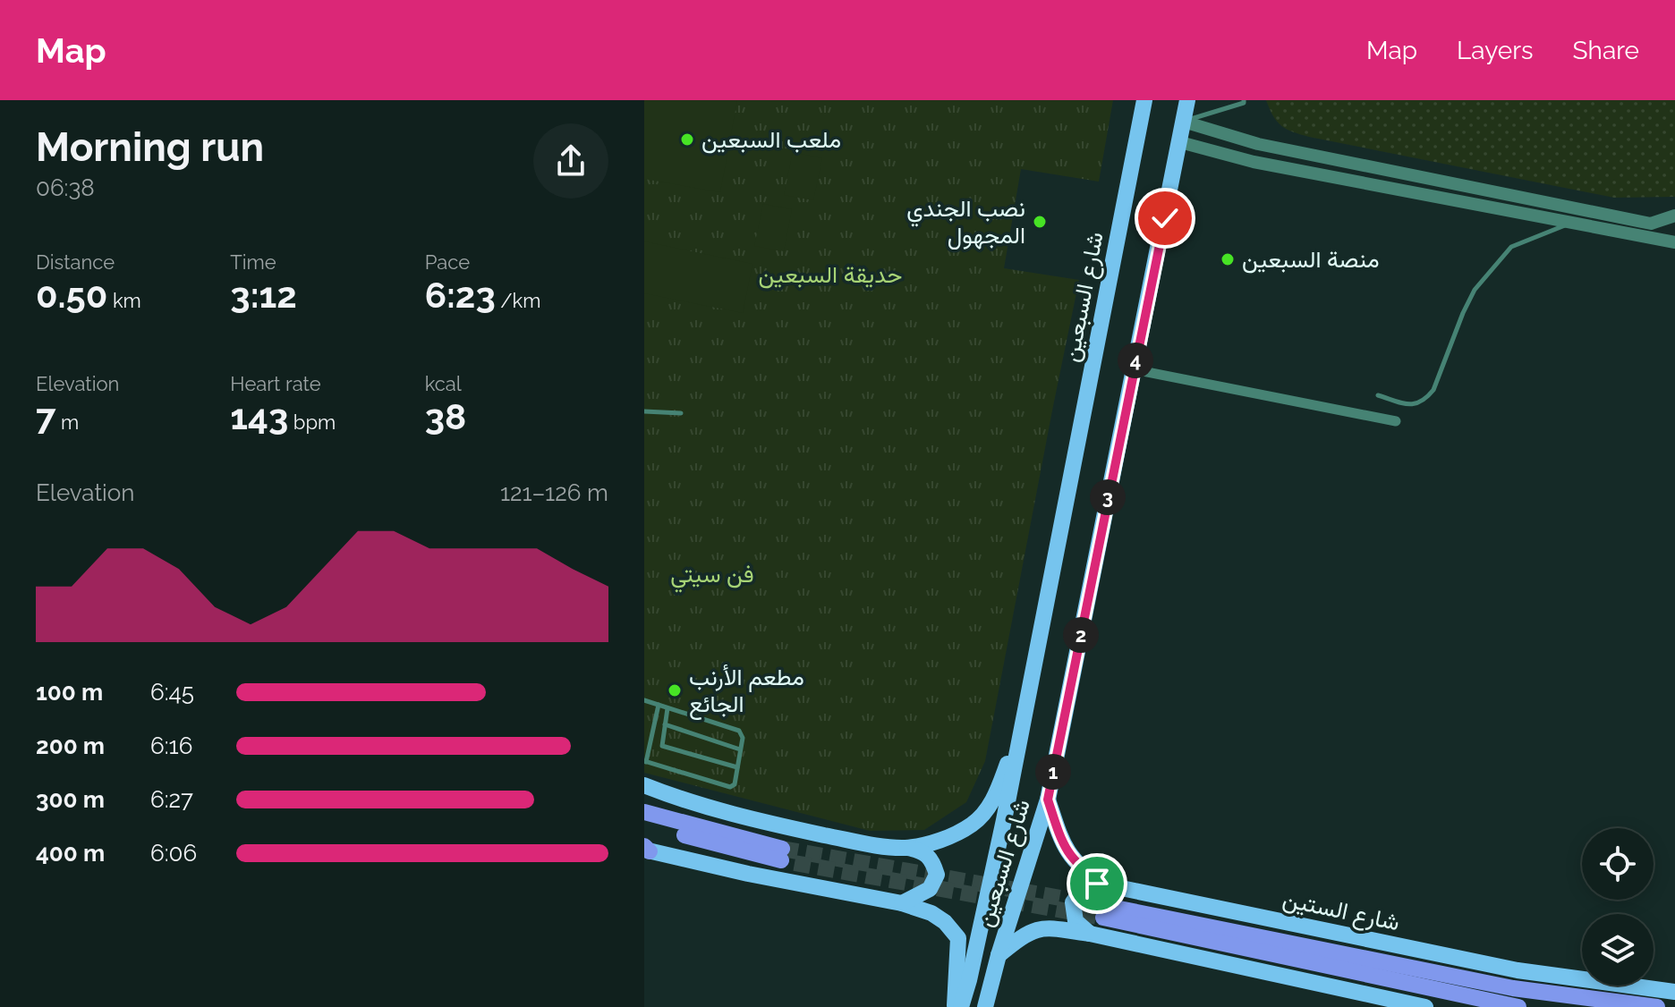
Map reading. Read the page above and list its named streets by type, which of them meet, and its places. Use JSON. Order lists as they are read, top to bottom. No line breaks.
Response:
{"streets":{"highway":["شارع الستين"],"main road":["شارع السبعين"]},"crossings":[["شارع السبعين","شارع الستين"]],"parks":["حديقة السبعين","فن سيتي"],"places":["ملعب السبعين","نصب الجندي المجهول","منصة السبعين","مطعم الأرنب الجائع"],"page":{"header":"Map","nav":["Map","Layers","Share"],"heading":["Morning run","06:38"],"stats":[["Distance","0.50 km"],["Time","3:12"],["Pace","6:23 /km"],["Elevation","7 m"],["Heart rate","143 bpm"],["kcal","38"]],"pins":["4","3","2","1"],"chart":["Elevation","121–126 m"],"list":[{"name":"100 m","note":"6:45"},{"name":"200 m","note":"6:16"},{"name":"300 m","note":"6:27"},{"name":"400 m","note":"6:06"}]}}
